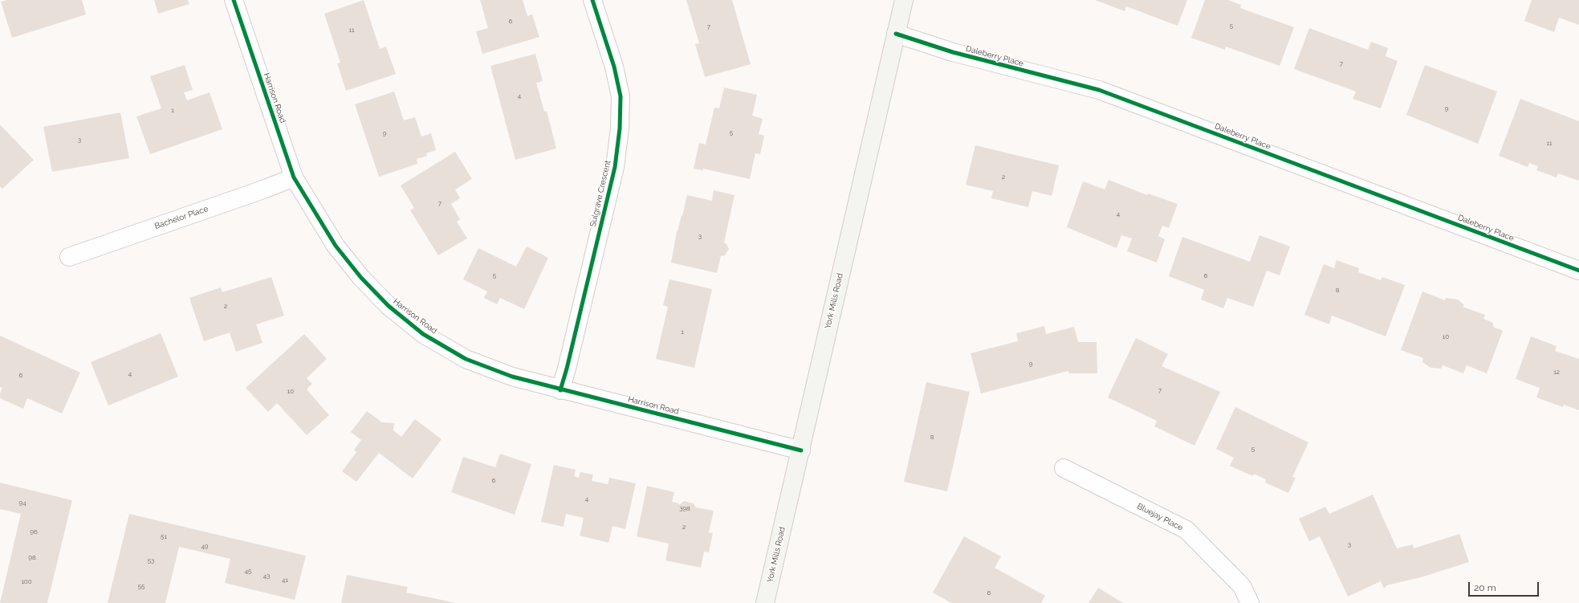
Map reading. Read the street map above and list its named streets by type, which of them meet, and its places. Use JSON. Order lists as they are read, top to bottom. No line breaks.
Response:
{"streets":{"main road":["York Mills Road"],"street":["Daleberry Place","Harrison Road","Sulgrave Crescent","Bachelor Place","Bluejay Place"]},"crossings":[["Daleberry Place","York Mills Road"],["Harrison Road","Sulgrave Crescent"],["Harrison Road","Bachelor Place"],["Harrison Road","York Mills Road"]],"house_numbers":["6","5","7","11","7","4","9","1","5","9","3","11","2","7","4","3","5","6","8","2","1","10","9","12","4","6","7","10","8","5","6","4","94","398","2","96","51","3","49","98","53","45","43","41","100","55","6"],"scale_bar":"20 m"}
